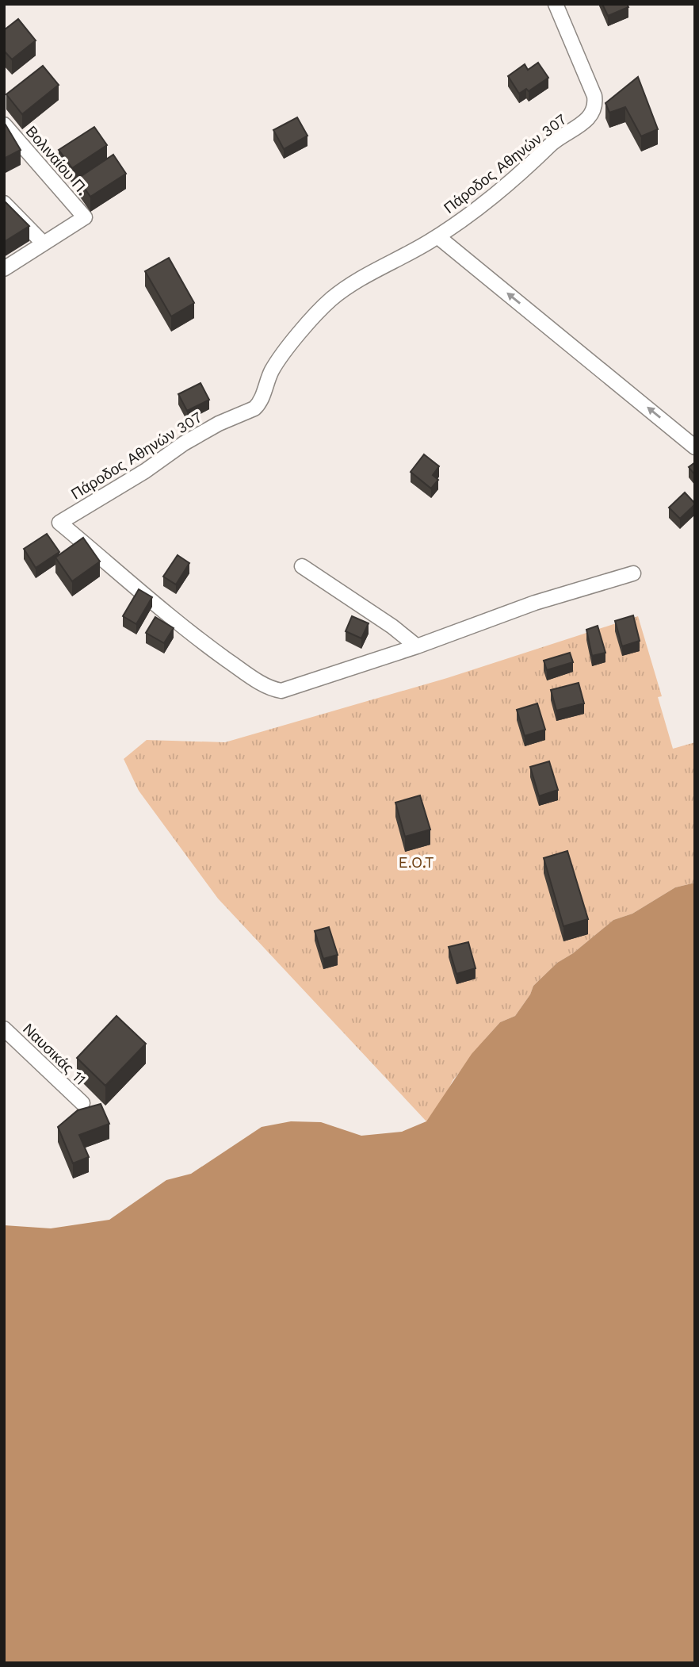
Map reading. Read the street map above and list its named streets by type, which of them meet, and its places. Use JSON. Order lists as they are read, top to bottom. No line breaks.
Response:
{"streets":{"street":["Βολιναίου Π.","Πάροδος Αθηνών 307","Ναυσικάς 11"]},"parks":["E.O.T"]}
